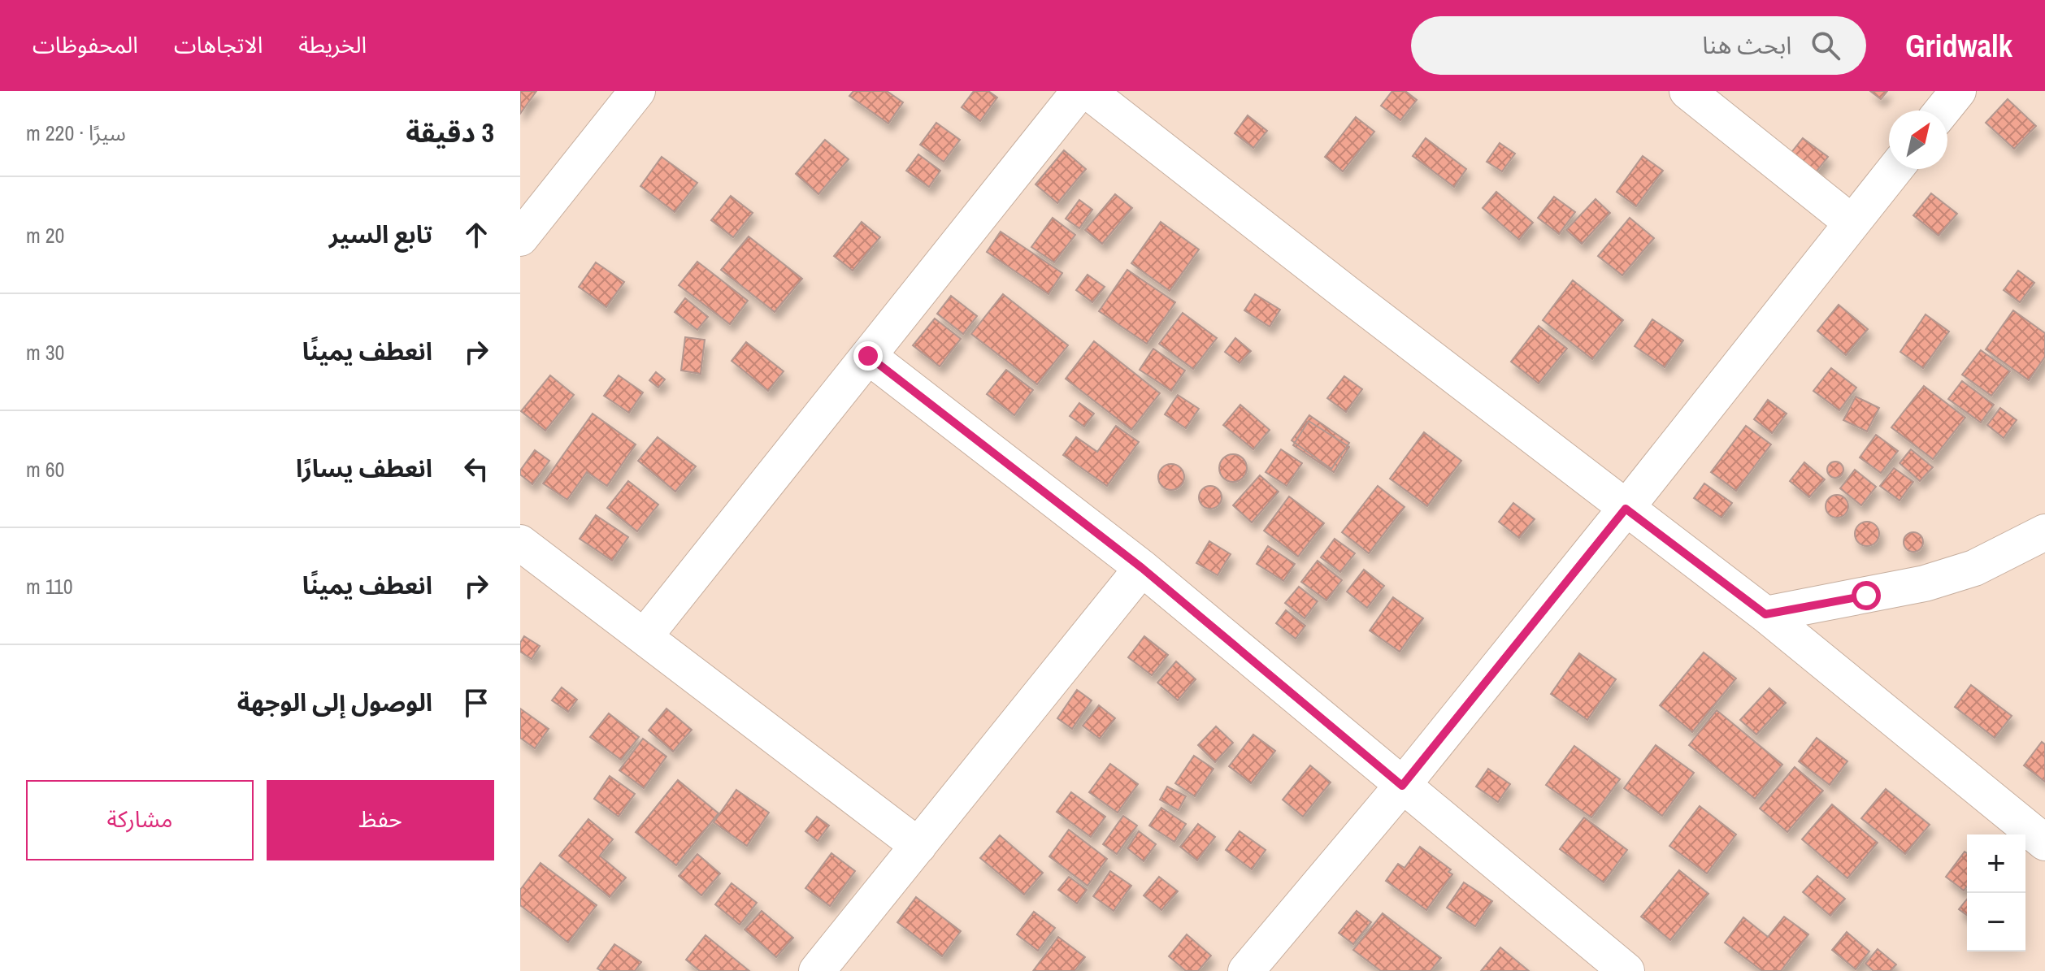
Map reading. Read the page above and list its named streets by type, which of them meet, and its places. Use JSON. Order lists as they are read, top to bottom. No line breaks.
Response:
{"north":"top right","page":{"header":"Gridwalk","search":"ابحث هنا","nav":["الخريطة","الاتجاهات","المحفوظات"],"heading":["3 دقيقة","سيرًا · 220 m"],"list":[["تابع السير","20 m"],["انعطف يمينًا","30 m"],["انعطف يسارًا","60 m"],["انعطف يمينًا","110 m"],"الوصول إلى الوجهة"],"buttons":["حفظ","مشاركة"],"map_buttons":["+","−"]}}
